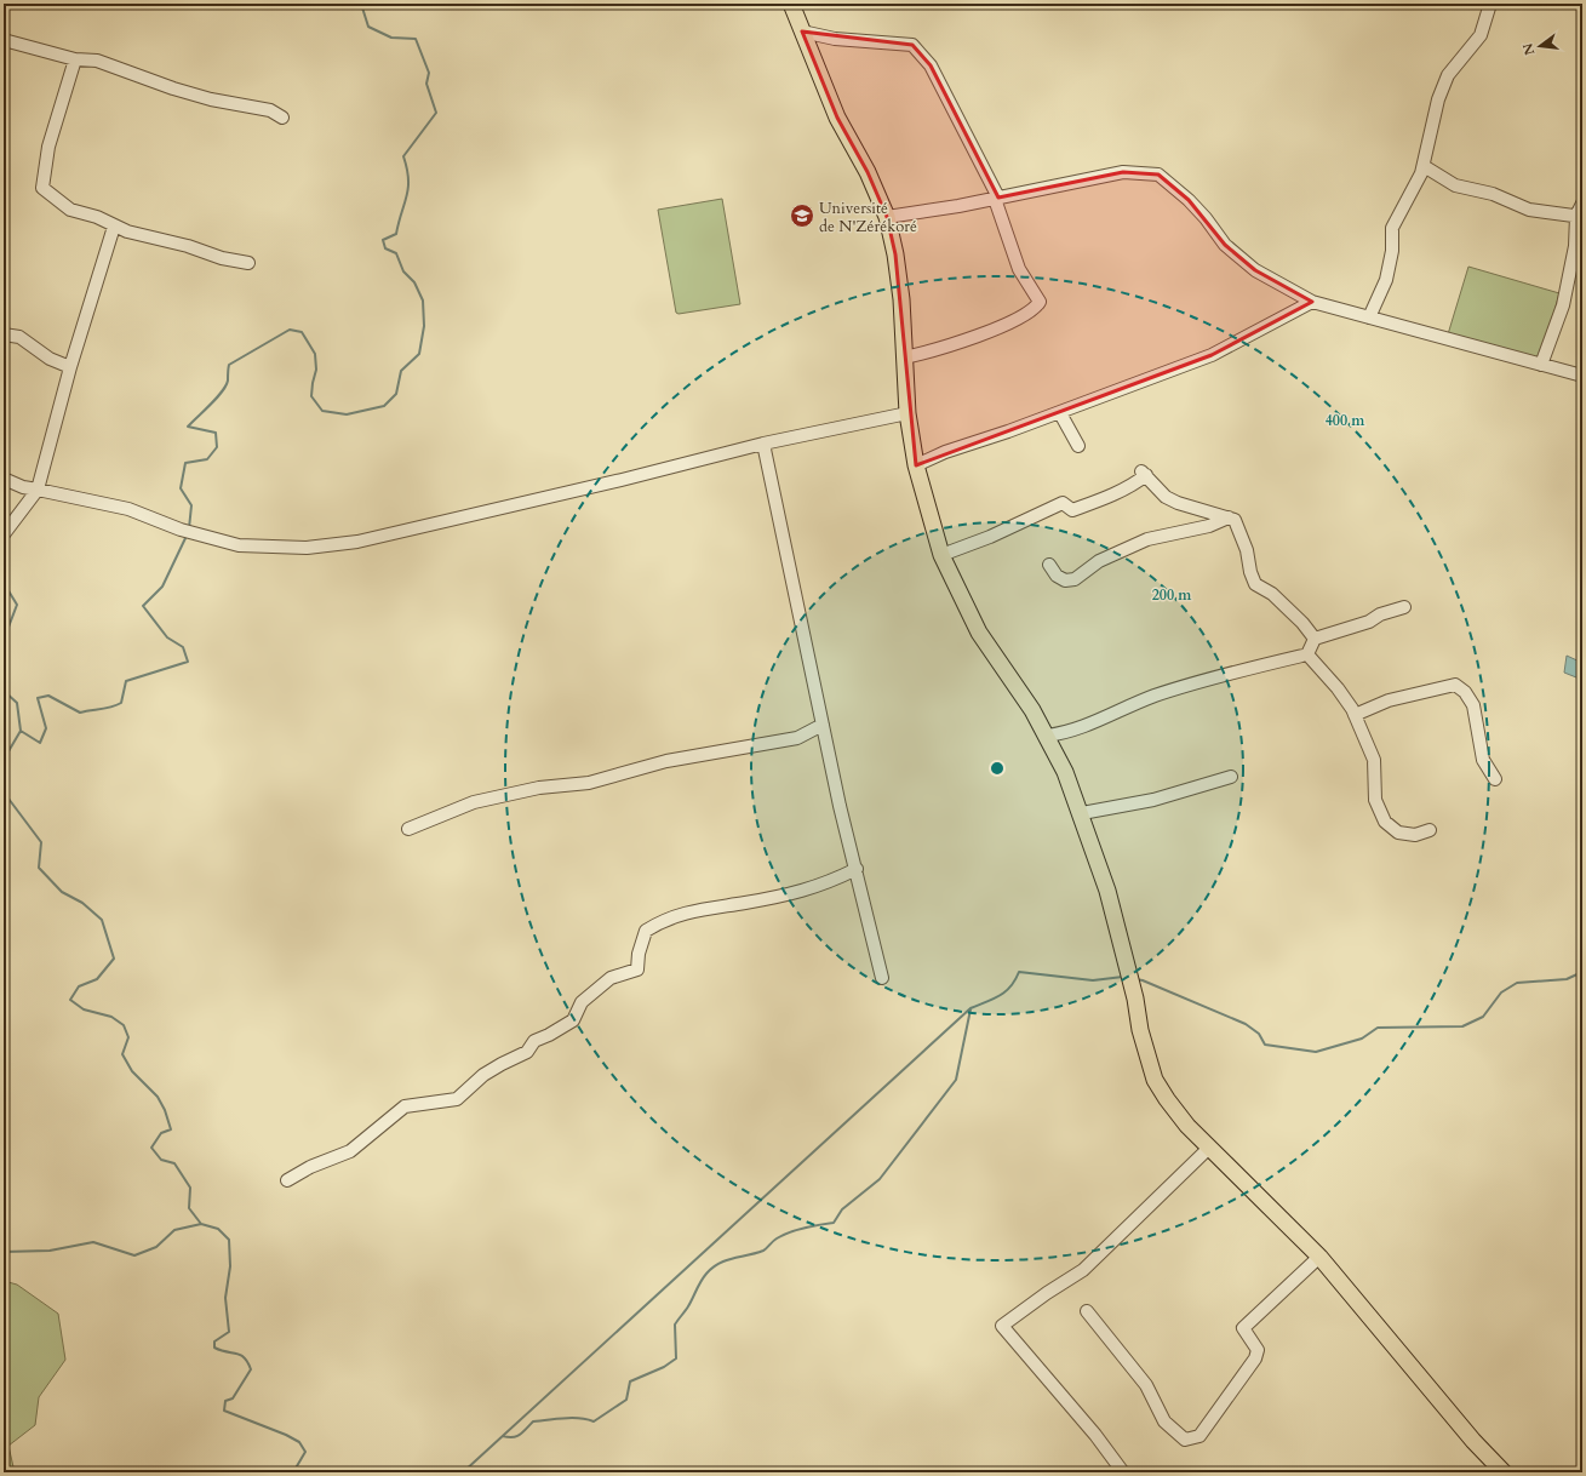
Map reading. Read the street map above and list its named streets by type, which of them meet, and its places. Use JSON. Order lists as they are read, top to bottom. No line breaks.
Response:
{"places":{"school or university":["Université de N'Zérékoré"]},"north":"left","rings":["400 m","200 m"]}
